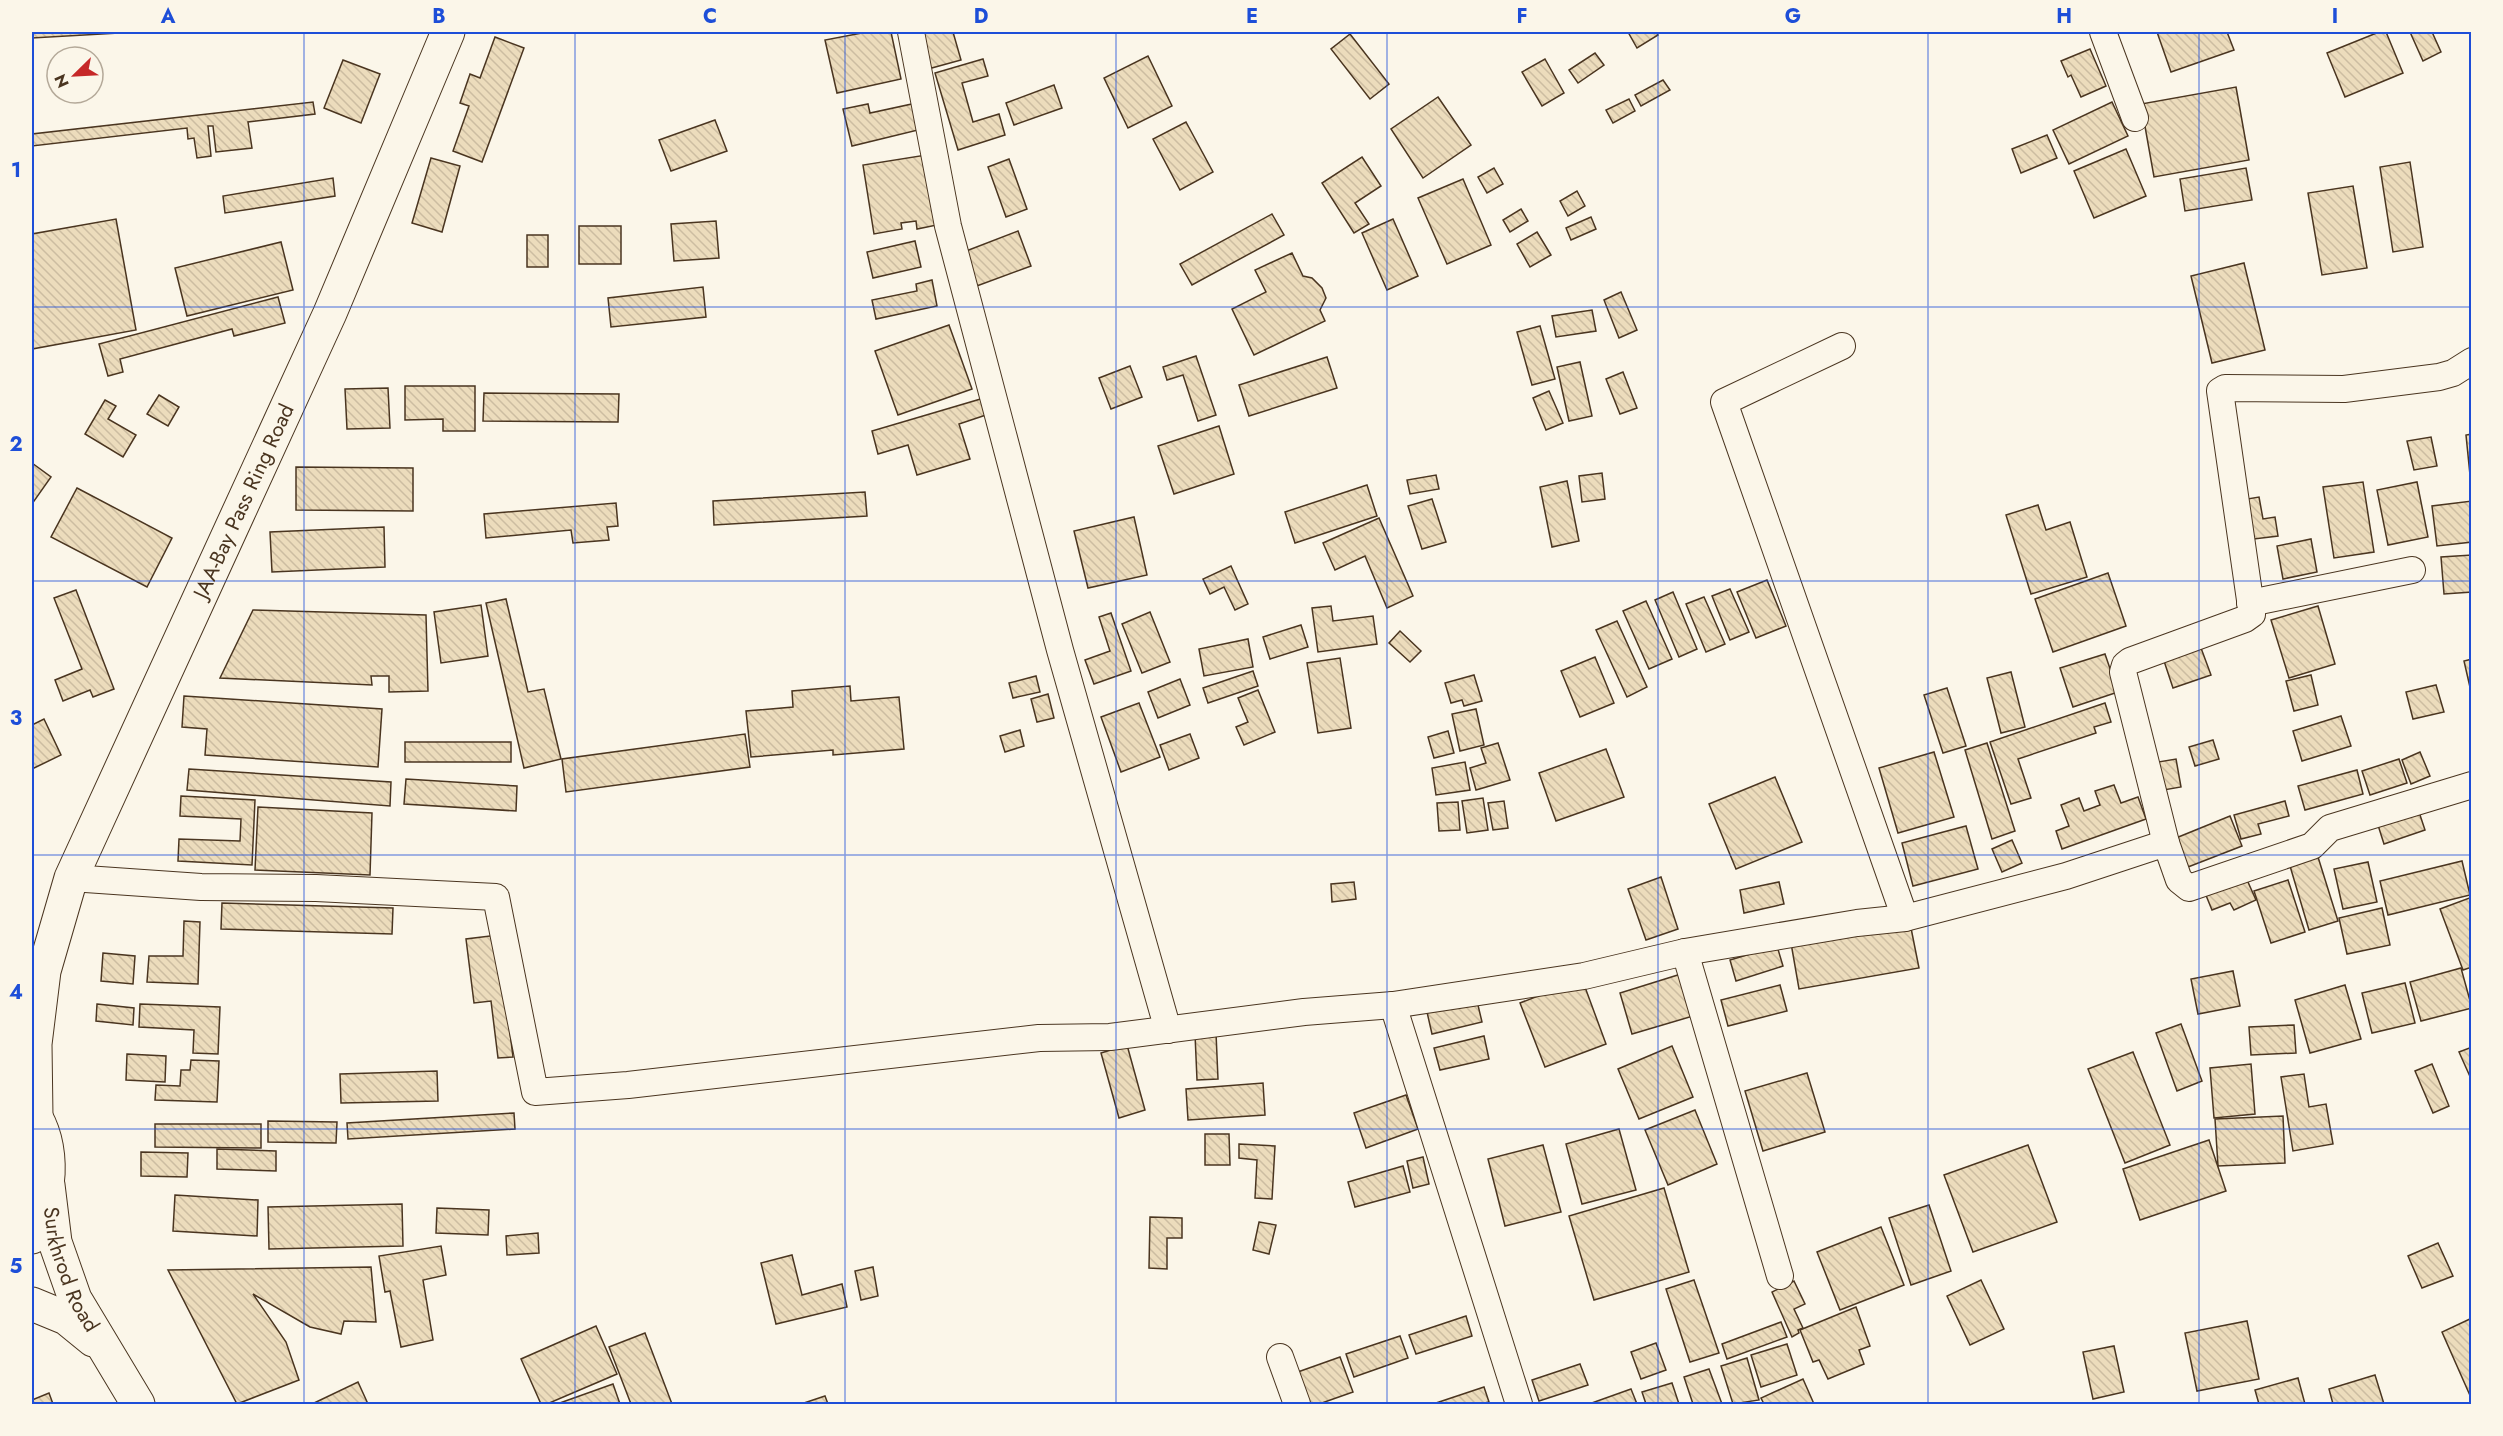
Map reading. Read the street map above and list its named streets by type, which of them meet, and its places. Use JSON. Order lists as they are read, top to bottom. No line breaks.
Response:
{"streets":{"main road":["JAA-Bay Pass Ring Road","Surkhrod Road"]},"crossings":[["JAA-Bay Pass Ring Road","Surkhrod Road"]],"north":"bottom left","grid":{"columns":["A","B","C","D","E","F","G","H","I"],"rows":["1","2","3","4","5"]}}
